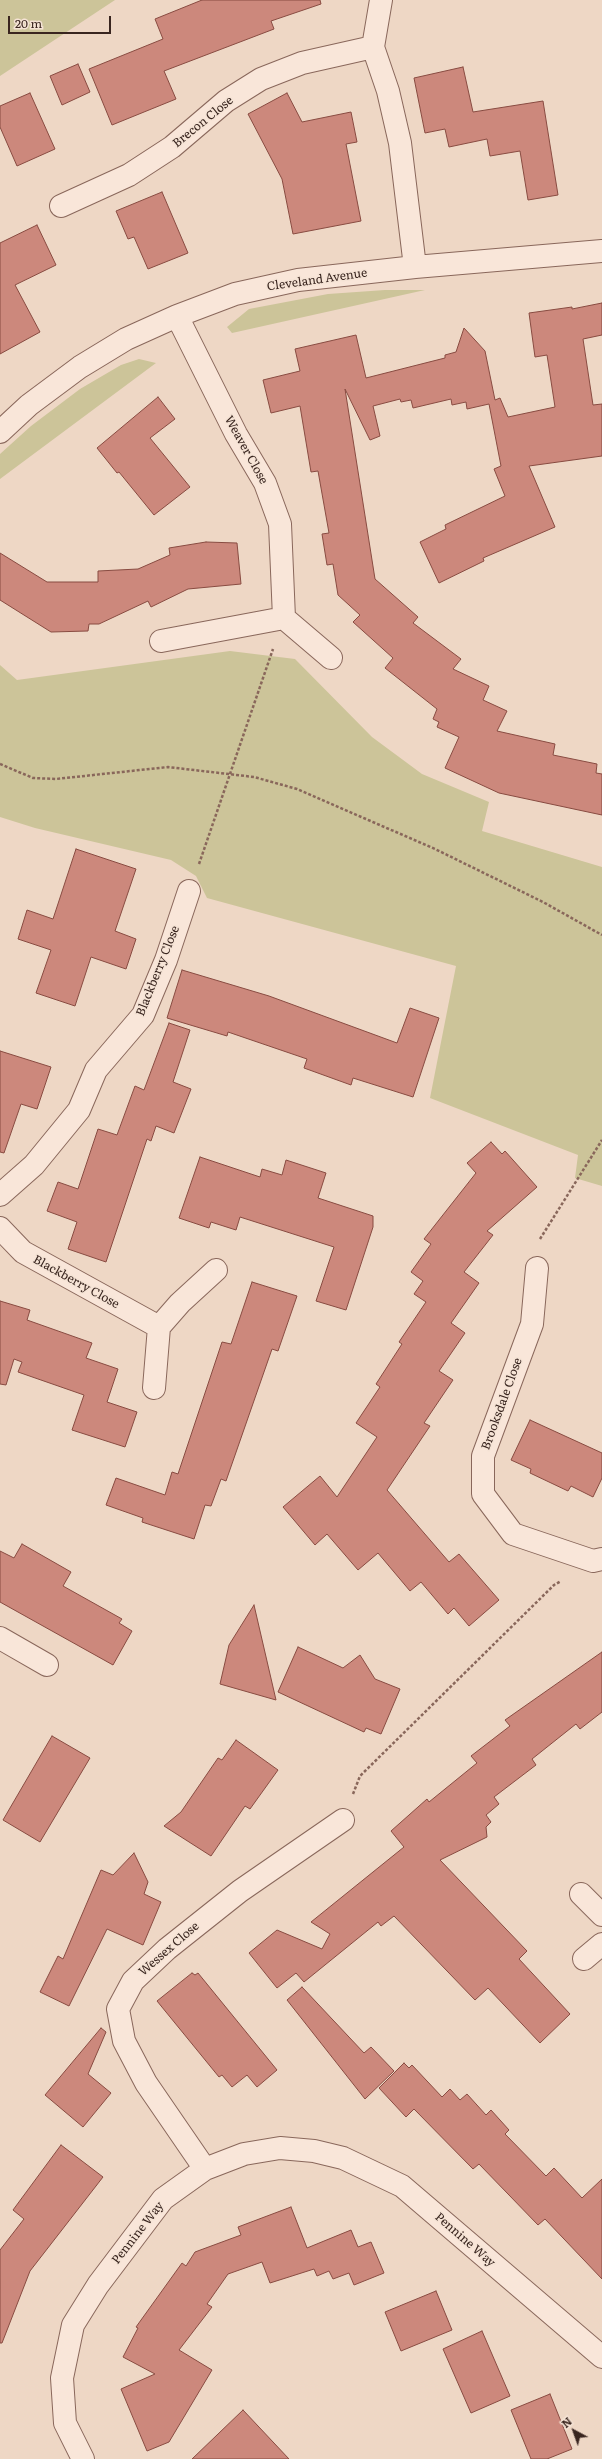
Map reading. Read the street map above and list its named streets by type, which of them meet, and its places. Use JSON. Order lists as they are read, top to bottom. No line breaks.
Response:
{"streets":{"street":["Brecon Close","Cleveland Avenue","Weaver Close","Blackberry Close","Brooksdale Close","Wessex Close","Pennine Way"]},"crossings":[["Cleveland Avenue","Weaver Close"],["Wessex Close","Pennine Way"]],"scale_bar":"20 m","north":"top left"}
